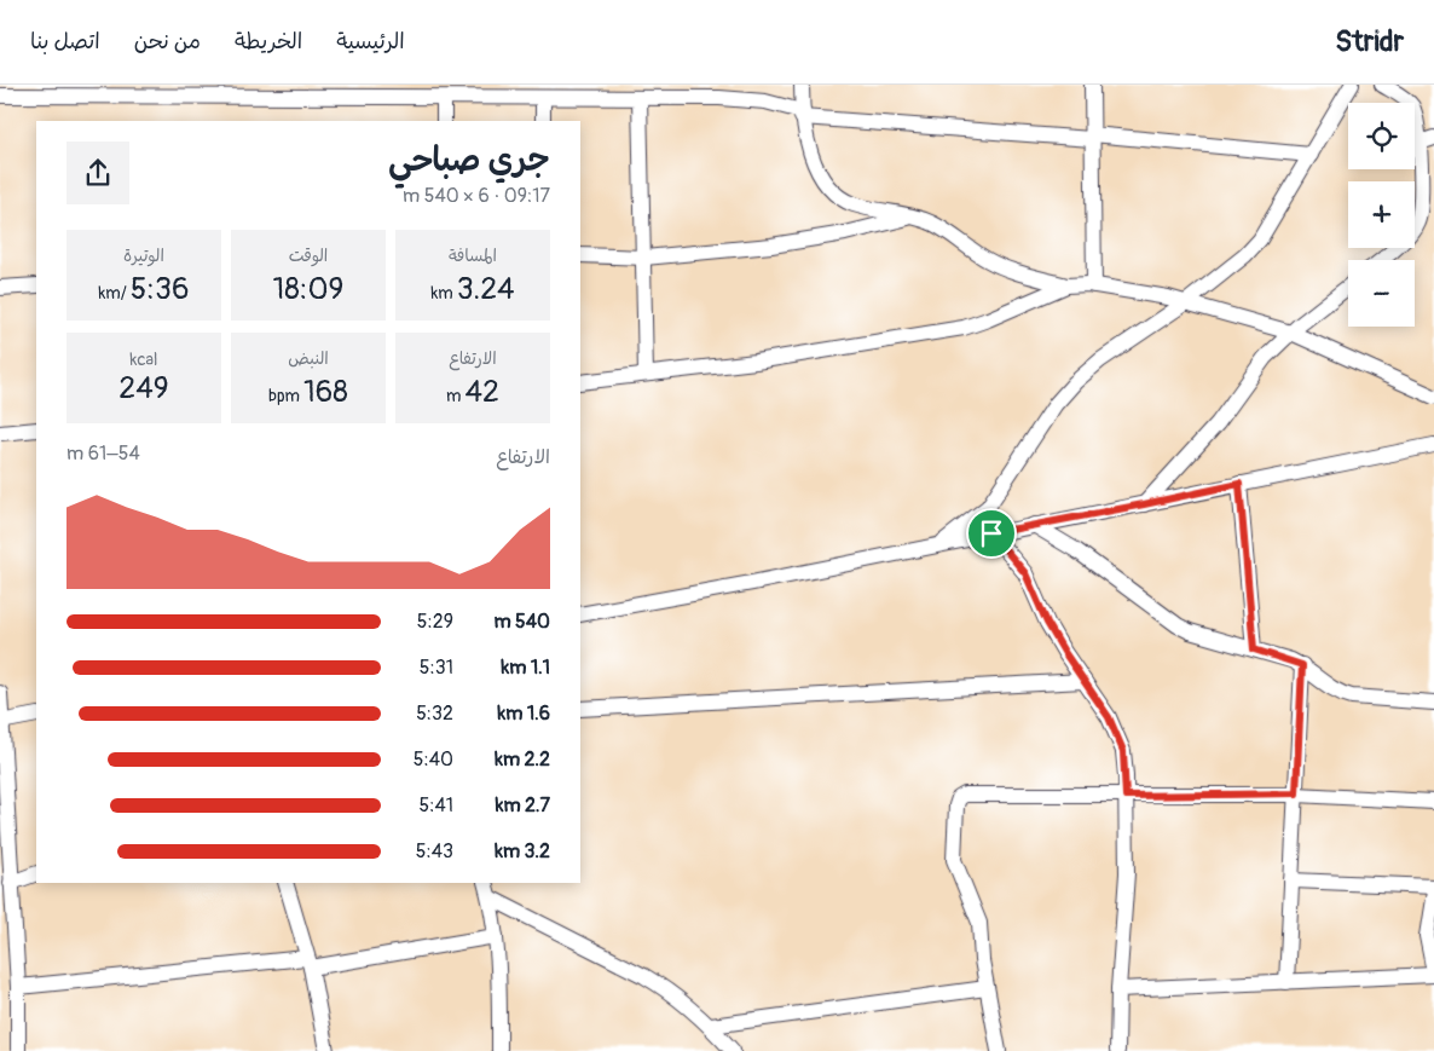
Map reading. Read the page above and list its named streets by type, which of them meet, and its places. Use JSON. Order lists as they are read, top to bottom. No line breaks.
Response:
{"page":{"header":"Stridr","nav":["الرئيسية","الخريطة","من نحن","اتصل بنا"],"map_buttons":["+","−"],"heading":["جري صباحي","09:17 · 6 × 540 m"],"stats":[["المسافة","3.24 km"],["الوقت","18:09"],["الوتيرة","5:36 /km"],["الارتفاع","42 m"],["النبض","168 bpm"],["kcal","249"]],"chart":["الارتفاع","54–61 m"],"list":[{"name":"540 m","note":"5:29"},{"name":"1.1 km","note":"5:31"},{"name":"1.6 km","note":"5:32"},{"name":"2.2 km","note":"5:40"},{"name":"2.7 km","note":"5:41"},{"name":"3.2 km","note":"5:43"}]}}
